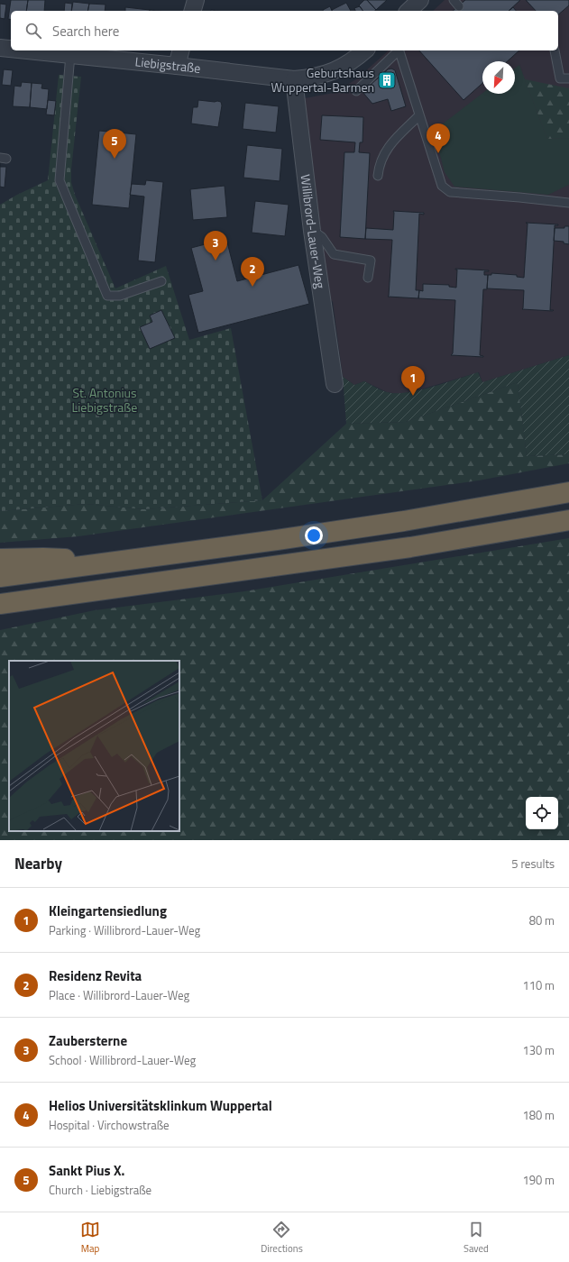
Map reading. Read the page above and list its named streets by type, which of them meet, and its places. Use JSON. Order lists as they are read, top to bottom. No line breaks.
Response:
{"streets":{"street":["Liebigstraße","Willibrord-Lauer-Weg"]},"crossings":[["Liebigstraße","Willibrord-Lauer-Weg"]],"parks":["St. Antonius Liebigstraße"],"places":{"building":["Geburtshaus Wuppertal-Barmen"]},"north":"bottom left","page":{"search":"Search here","pins":["4","5","3","2","1"],"heading":["Nearby","5 results"],"list":[{"mark":"1","name":"Kleingartensiedlung","note":"Parking · Willibrord-Lauer-Weg","value":"80 m"},{"mark":"2","name":"Residenz Revita","note":"Place · Willibrord-Lauer-Weg","value":"110 m"},{"mark":"3","name":"Zaubersterne","note":"School · Willibrord-Lauer-Weg","value":"130 m"},{"mark":"4","name":"Helios Universitätsklinkum Wuppertal","note":"Hospital · Virchowstraße","value":"180 m"},{"mark":"5","name":"Sankt Pius X.","note":"Church · Liebigstraße","value":"190 m"}],"nav":["Map","Directions","Saved"]}}
